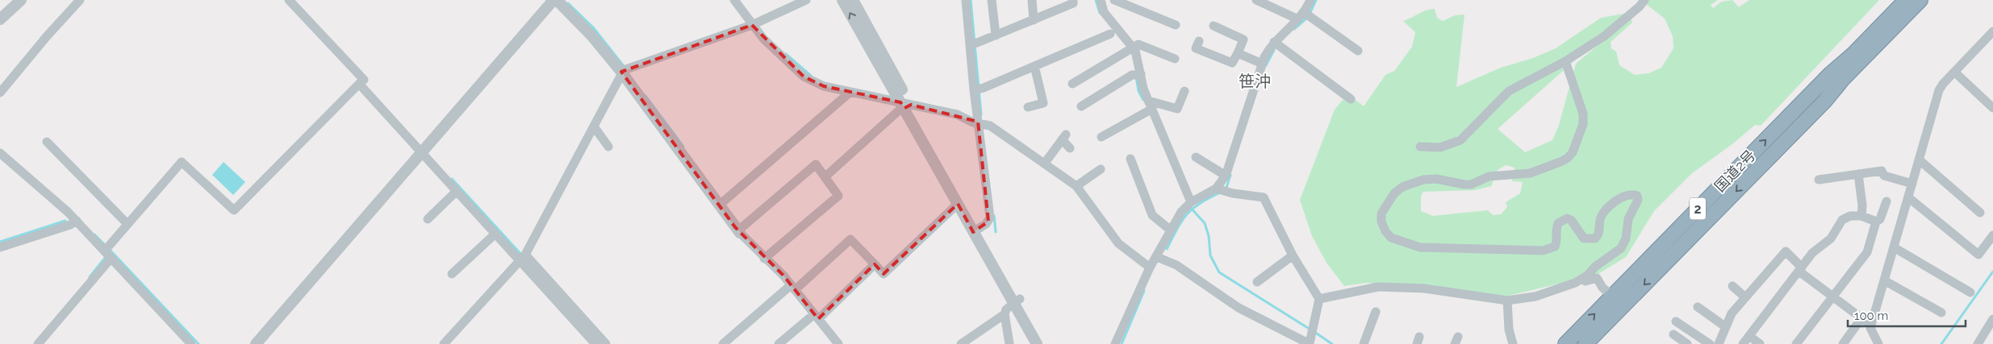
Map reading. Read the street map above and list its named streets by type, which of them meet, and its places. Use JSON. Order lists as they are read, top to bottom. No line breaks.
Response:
{"streets":{"highway":["国道2号","2"]},"districts":["笹沖"],"scale_bar":"100 m"}
